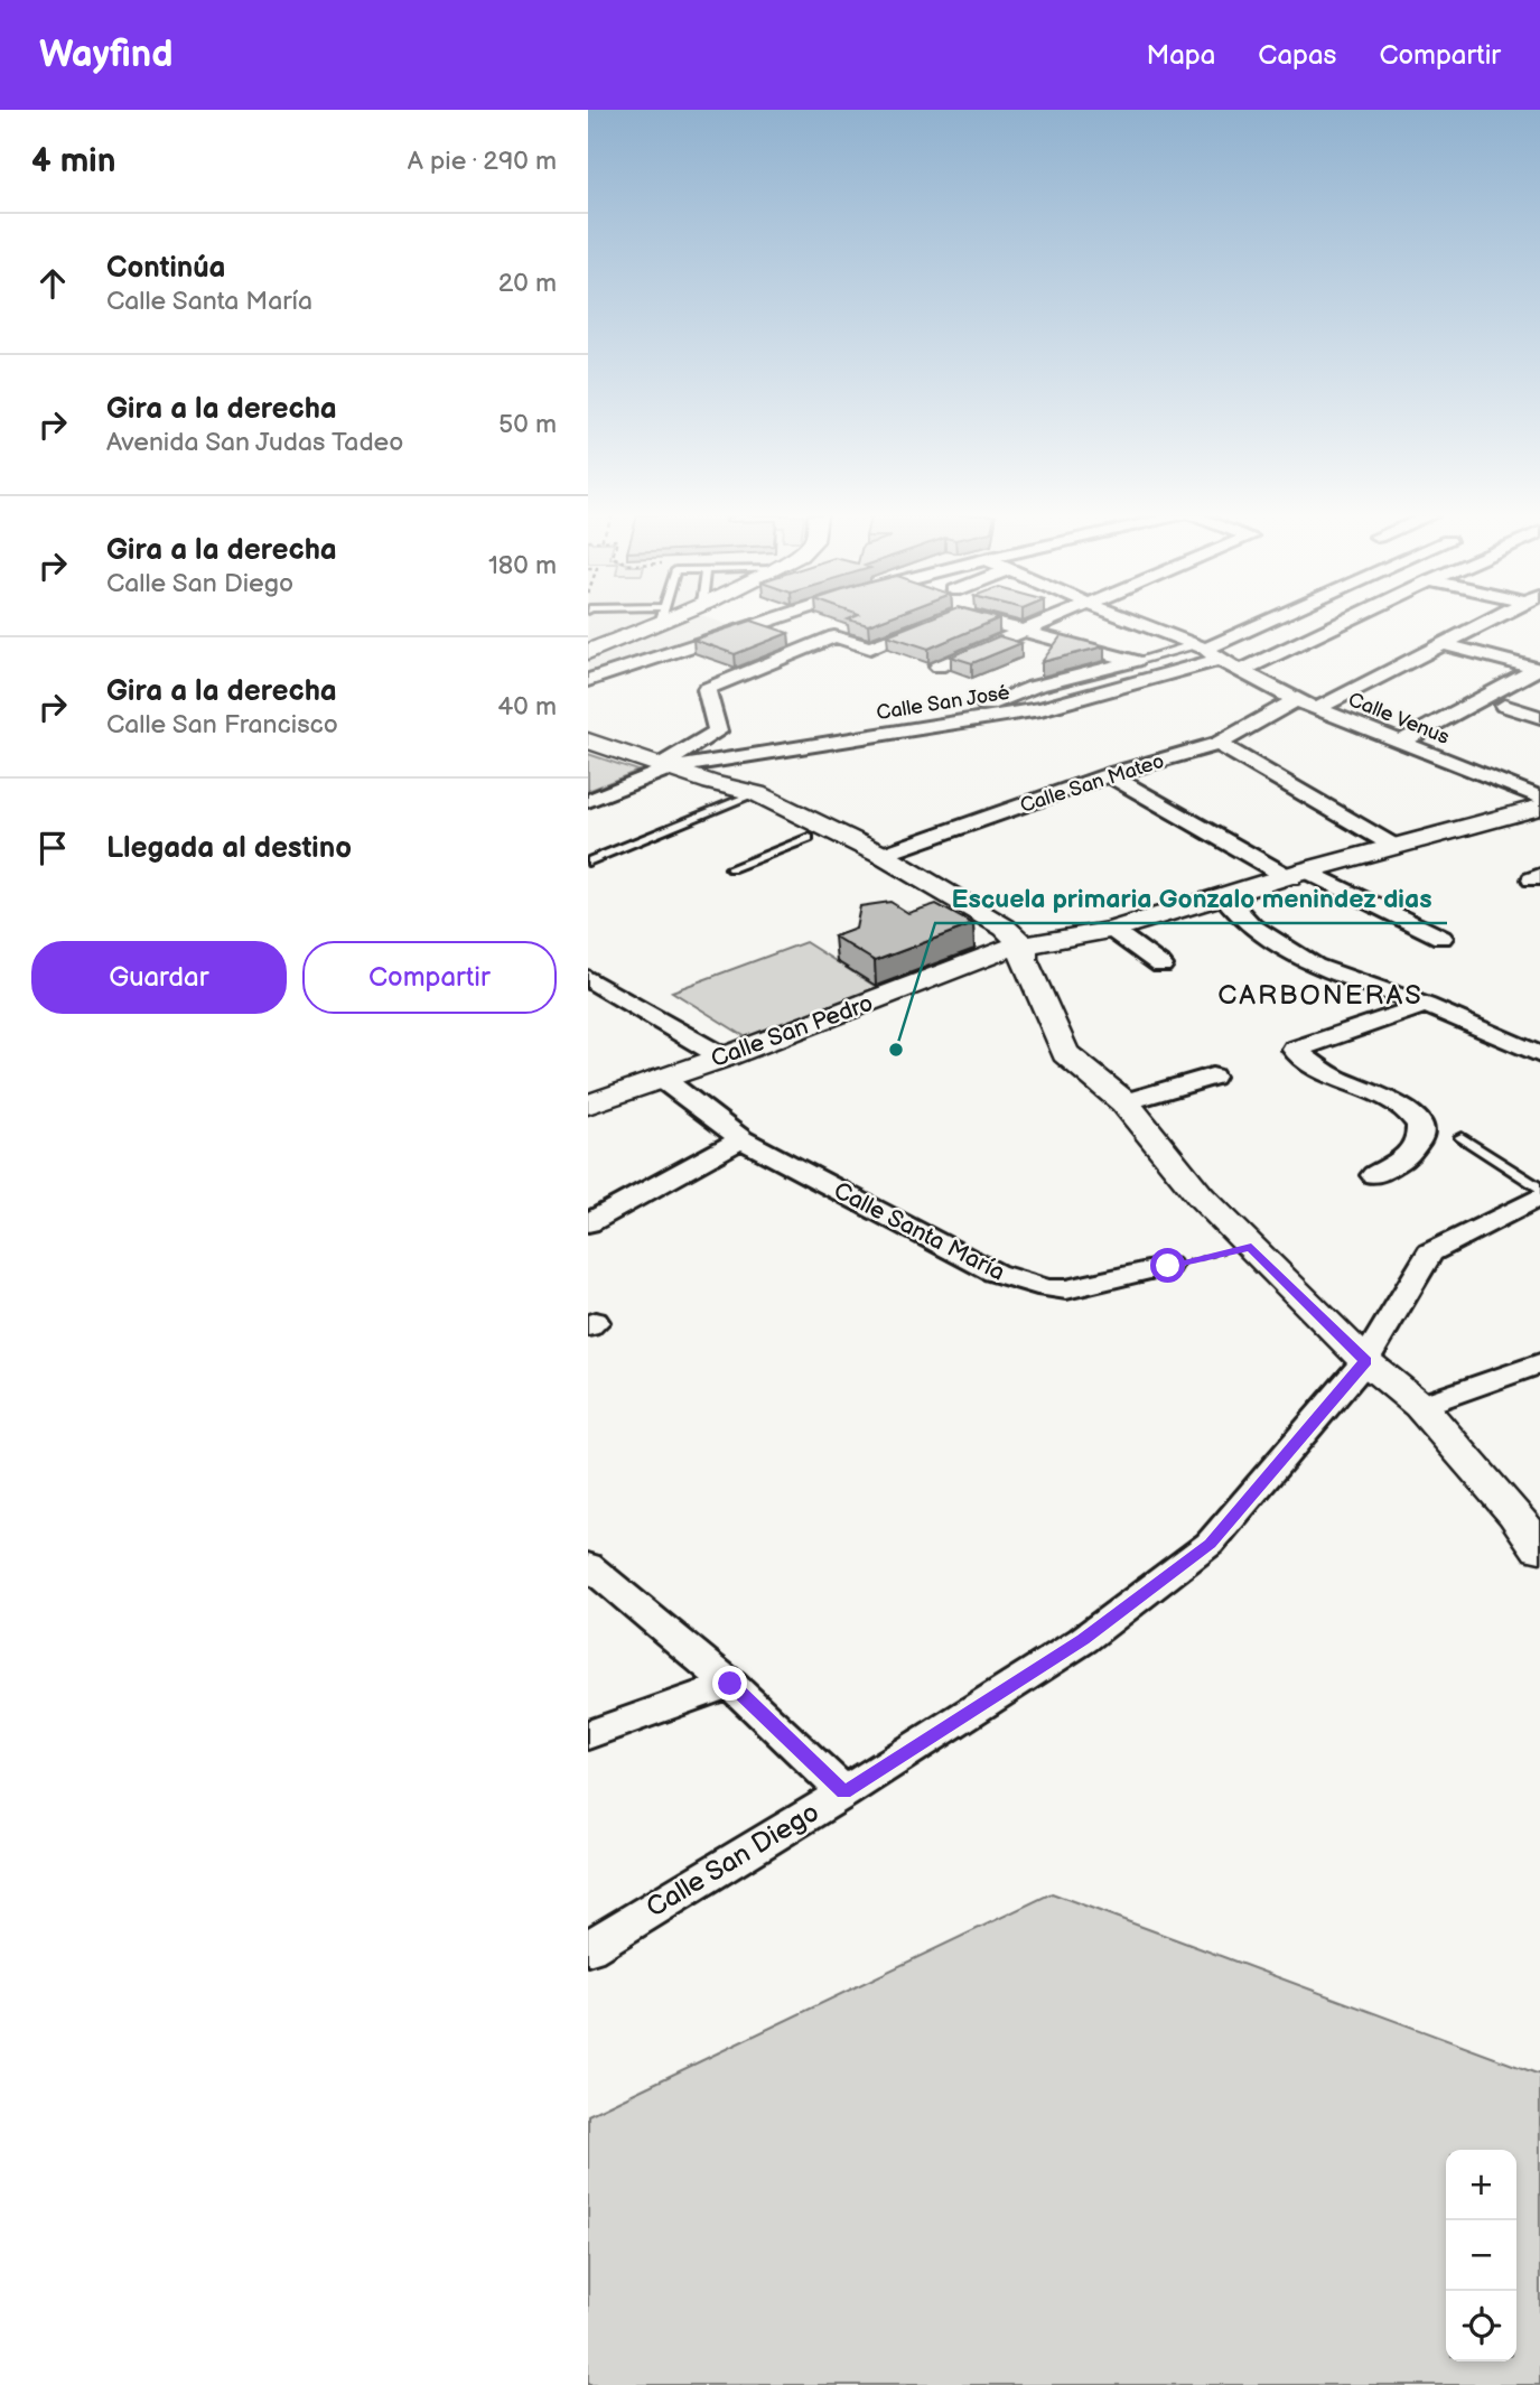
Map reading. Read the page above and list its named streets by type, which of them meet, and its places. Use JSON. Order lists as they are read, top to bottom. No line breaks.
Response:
{"streets":{"street":["Calle San José","Calle Venus","Calle San Mateo","Calle San Pedro","Calle Santa María","Calle San Diego"]},"crossings":[["Calle San José","Calle Venus"],["Calle Venus","Calle San Mateo"],["Calle San Pedro","Calle Santa María"]],"districts":["CARBONERAS"],"places":["Escuela primaria Gonzalo menindez dias"],"page":{"header":"Wayfind","nav":["Mapa","Capas","Compartir"],"heading":["4 min","A pie · 290 m"],"list":[["Continúa","Calle Santa María","20 m"],["Gira a la derecha","Avenida San Judas Tadeo","50 m"],["Gira a la derecha","Calle San Diego","180 m"],["Gira a la derecha","Calle San Francisco","40 m"],"Llegada al destino"],"buttons":["Guardar","Compartir"],"map_buttons":["+","−"]}}
